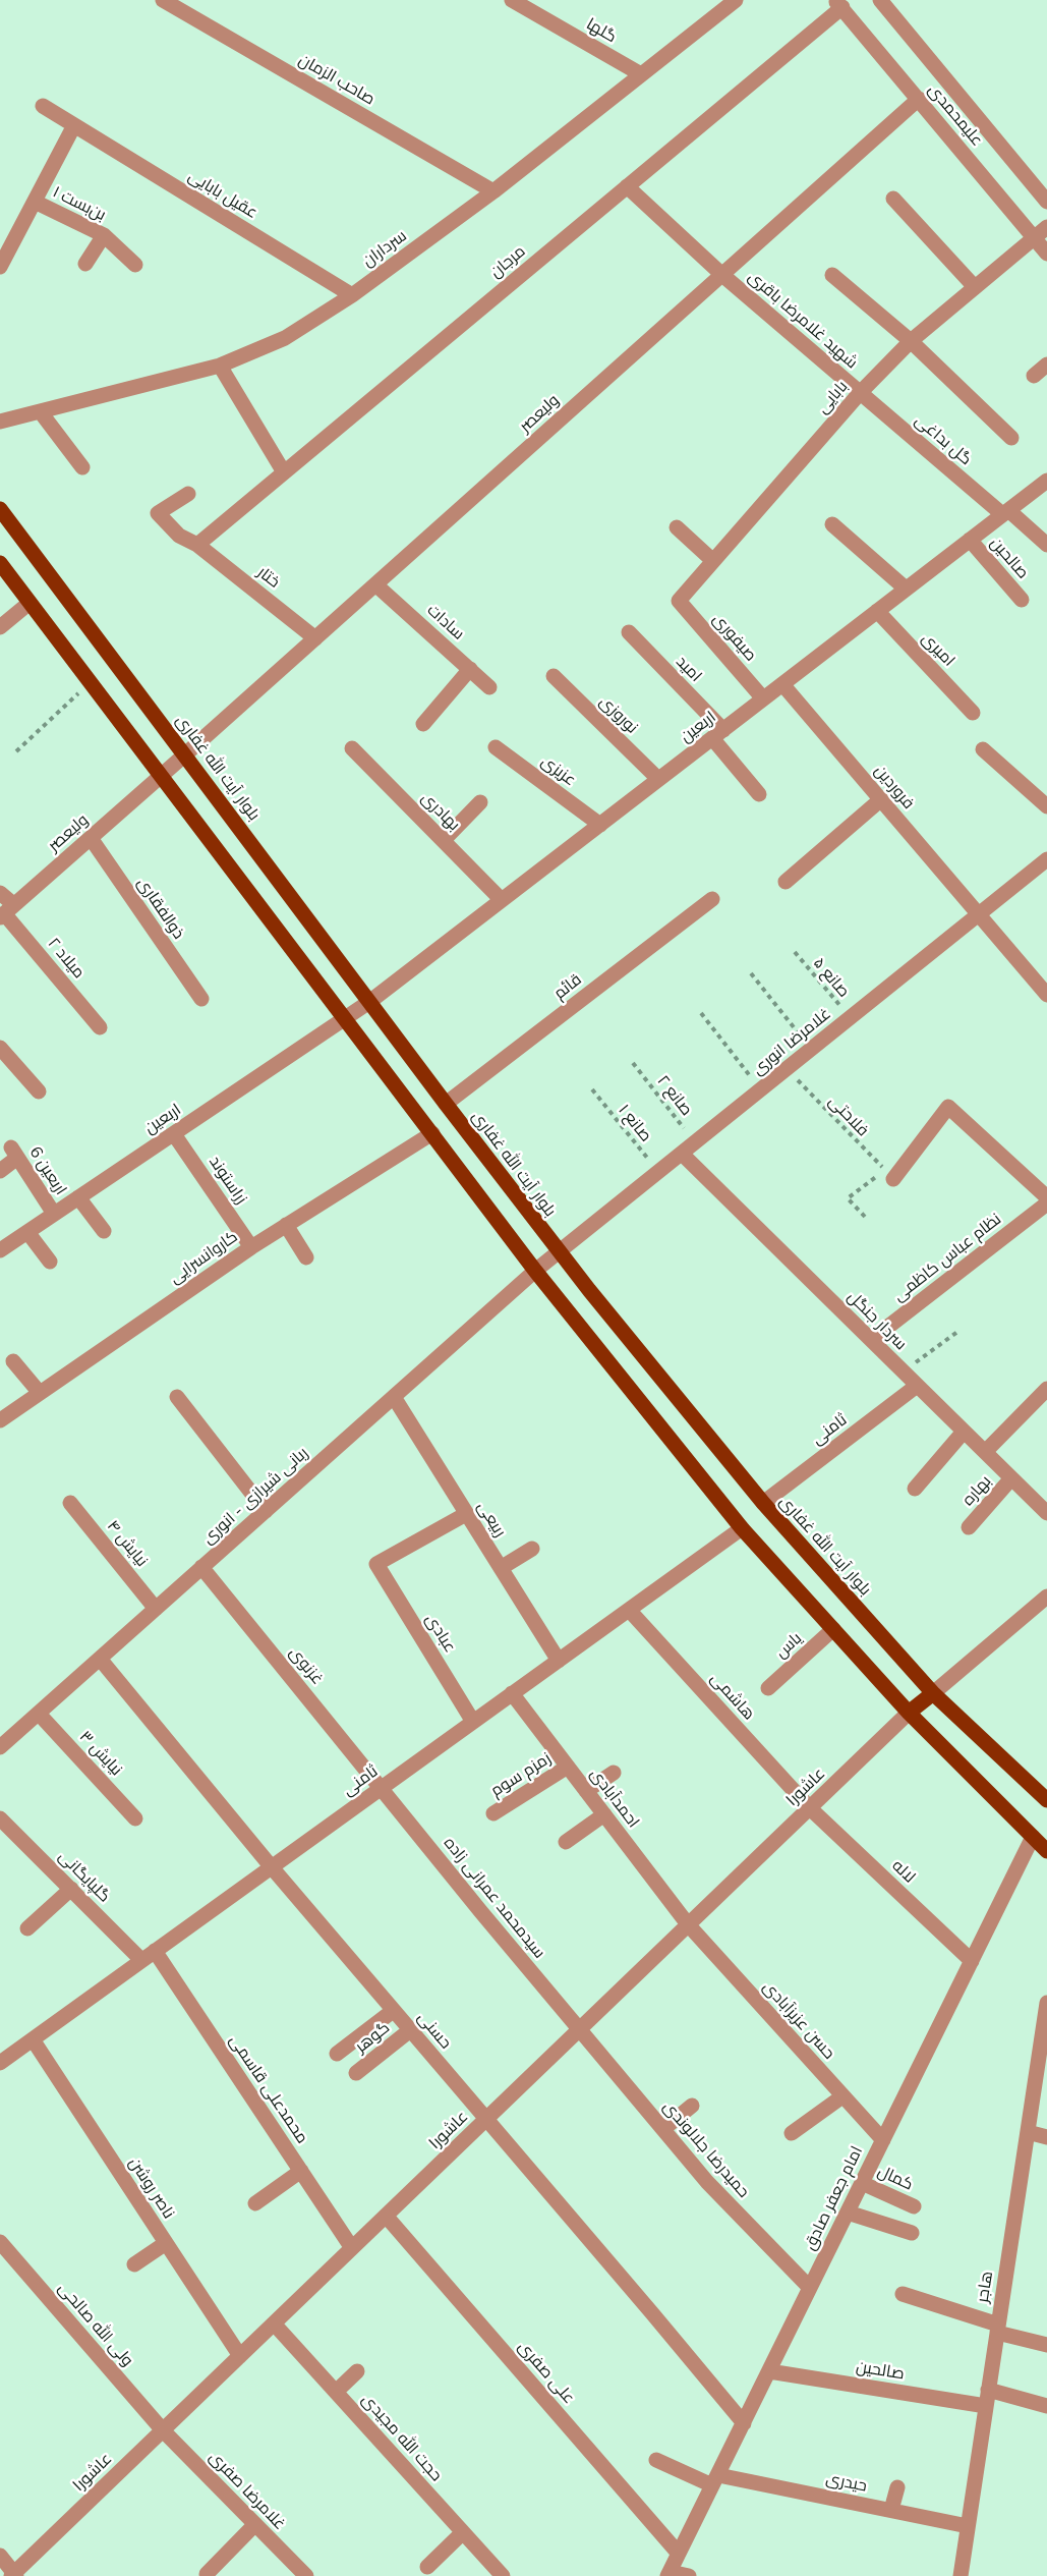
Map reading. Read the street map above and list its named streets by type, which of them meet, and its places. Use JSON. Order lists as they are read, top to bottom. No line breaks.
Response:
{"streets":{"main road":["بلوار آیت الله غفاری"],"street":["گلها","صاحب الزمان","علیمحمدی","عقیل بابایی","بن‌بست ۱","سرداران","مرجان","شهید غلامرضا باقری","بابایی","ولیعصر","گل بداغی","صالحین","ختار","سادات","صیفوری","امیری","امید","نوروزی","اربعین","عزیزی","فروردین","بهادری","ذوالفقاری","میلاد ۲","قائم","غلامرضا انوری","اربعین 6","زراستوند","کاروانسرایی","نظام عباس کاظمی","سردار جنگل","ثامنی","بهاره","ربانی شیرازی - انوری","ربیعی","نیایش ۴","عبادی","یاس","غزنوی","هاشمی","نیایش ۳","زمزم سوم","عاشورا","احمدآبادی","لاله","گلپایگانی","سیدمحمد عمرانی زاده","حسن عزیزآبادی","حسنی","گوهر","محمدعلی قاسمی","حمیدرضا جلالوندی","کمال","ناصر روشن","امام جعفر صادق","هاجر","ولی الله صالحی","علی صفری","حجت الله مجیدی","حیدری","غلامرضا صفری"],"path":["صانع ۵","صانع ۲","فلاحتی","صانع ۱"]},"crossings":[["گلها","سرداران"],["صاحب الزمان","سرداران"],["علیمحمدی","مرجان"],["علیمحمدی","بابایی"],["علیمحمدی","ولیعصر"],["عقیل بابایی","سرداران"],["مرجان","شهید غلامرضا باقری"],["مرجان","ختار"],["شهید غلامرضا باقری","بابایی"],["شهید غلامرضا باقری","ولیعصر"],["شهید غلامرضا باقری","گل بداغی"],["بابایی","گل بداغی"],["بابایی","صیفوری"],["ولیعصر","ختار"],["ولیعصر","سادات"],["ولیعصر","بلوار آیت الله غفاری"],["ولیعصر","ذوالفقاری"],["ولیعصر","میلاد ۲"],["گل بداغی","اربعین"],["صالحین","اربعین"],["صالحین","امام جعفر صادق"],["صالحین","هاجر"],["صیفوری","اربعین"],["امیری","اربعین"],["امید","اربعین"],["نوروزی","اربعین"],["اربعین","بلوار آیت الله غفاری"],["اربعین","عزیزی"],["اربعین","فروردین"],["اربعین","بهادری"],["اربعین","اربعین 6"],["اربعین","زراستوند"],["بلوار آیت الله غفاری","قائم"],["بلوار آیت الله غفاری","غلامرضا انوری"],["بلوار آیت الله غفاری","ثامنی"],["فروردین","غلامرضا انوری"],["صانع ۵","غلامرضا انوری"],["غلامرضا انوری","صانع ۲"],["غلامرضا انوری","فلاحتی"],["غلامرضا انوری","صانع ۱"],["غلامرضا انوری","سردار جنگل"],["غلامرضا انوری","ربانی شیرازی - انوری"],["زراستوند","کاروانسرایی"],["نظام عباس کاظمی","سردار جنگل"],["سردار جنگل","ثامنی"],["سردار جنگل","بهاره"],["ثامنی","ربیعی"],["ثامنی","عبادی"],["ثامنی","غزنوی"],["ثامنی","هاشمی"],["ثامنی","احمدآبادی"],["ثامنی","گلپایگانی"],["ثامنی","سیدمحمد عمرانی زاده"],["ثامنی","حسنی"],["ثامنی","محمدعلی قاسمی"],["ثامنی","ناصر روشن"],["ربانی شیرازی - انوری","ربیعی"],["ربانی شیرازی - انوری","نیایش ۴"],["ربانی شیرازی - انوری","غزنوی"],["ربانی شیرازی - انوری","نیایش ۳"],["ربانی شیرازی - انوری","حسنی"],["ربیعی","عبادی"],["غزنوی","سیدمحمد عمرانی زاده"],["هاشمی","عاشورا"],["هاشمی","لاله"],["زمزم سوم","احمدآبادی"],["عاشورا","احمدآبادی"],["عاشورا","لاله"],["عاشورا","سیدمحمد عمرانی زاده"],["عاشورا","حسن عزیزآبادی"],["عاشورا","حسنی"],["عاشورا","محمدعلی قاسمی"],["عاشورا","حمیدرضا جلالوندی"],["عاشورا","ناصر روشن"],["عاشورا","ولی الله صالحی"],["عاشورا","علی صفری"],["عاشورا","حجت الله مجیدی"],["عاشورا","غلامرضا صفری"],["احمدآبادی","حسن عزیزآبادی"],["لاله","امام جعفر صادق"],["سیدمحمد عمرانی زاده","حمیدرضا جلالوندی"],["حسن عزیزآبادی","امام جعفر صادق"],["حسنی","گوهر"],["حسنی","امام جعفر صادق"],["حمیدرضا جلالوندی","امام جعفر صادق"],["کمال","امام جعفر صادق"],["امام جعفر صادق","علی صفری"],["امام جعفر صادق","حیدری"],["هاجر","حیدری"],["ولی الله صالحی","غلامرضا صفری"]]}
